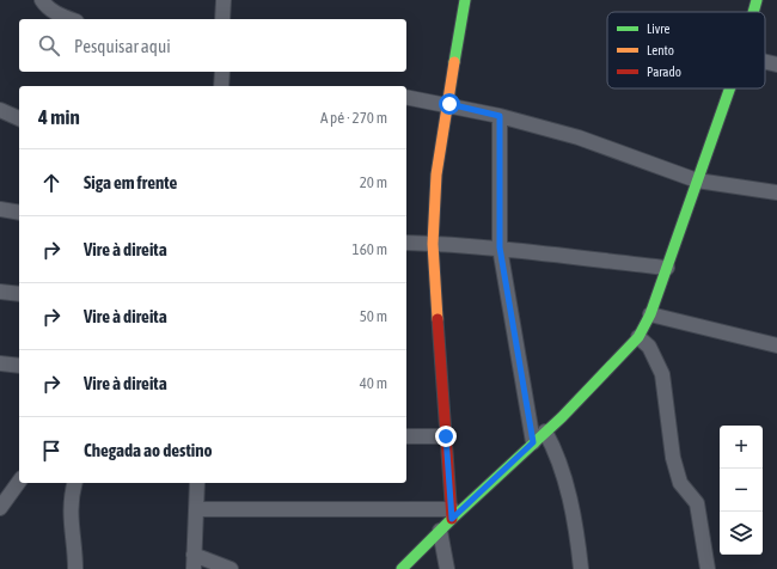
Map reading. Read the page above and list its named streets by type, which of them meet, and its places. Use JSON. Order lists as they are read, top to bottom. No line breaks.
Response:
{"legend":["Livre","Lento","Parado"],"page":{"search":"Pesquisar aqui","heading":["4 min","A pé · 270 m"],"list":[["Siga em frente","20 m"],["Vire à direita","160 m"],["Vire à direita","50 m"],["Vire à direita","40 m"],"Chegada ao destino"],"map_buttons":["+","−"]}}
